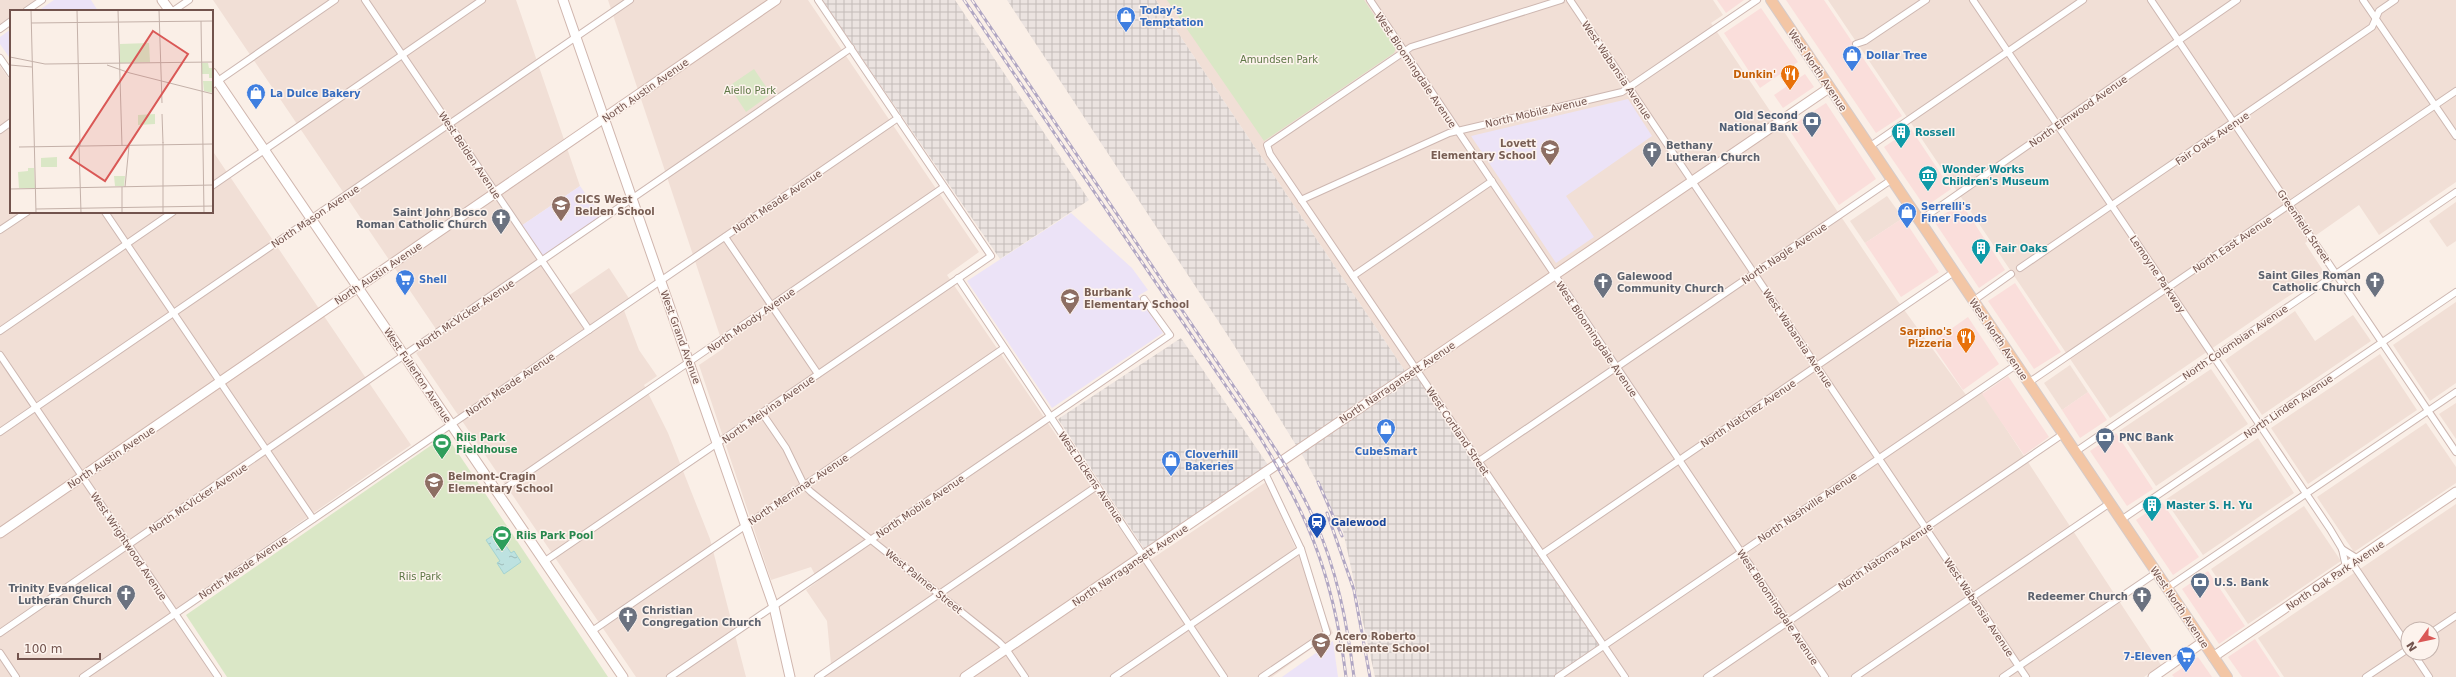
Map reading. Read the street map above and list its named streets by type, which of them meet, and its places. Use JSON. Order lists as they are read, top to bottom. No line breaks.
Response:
{"streets":{"main road":["West North Avenue"],"street":["West Bloomingdale Avenue","West Wabansia Avenue","North Austin Avenue","North Elmwood Avenue","North Mobile Avenue","Fair Oaks Avenue","West Belden Avenue","North Meade Avenue","North Mason Avenue","Greenfield Street","North East Avenue","North Nagle Avenue","Lemoyne Parkway","North McVicker Avenue","North Moody Avenue","West Grand Avenue","North Colombian Avenue","West Fullerton Avenue","North Narragansett Avenue","North Linden Avenue","North Melvina Avenue","North Natchez Avenue","West Cortland Street","West Dickens Avenue","North Merrimac Avenue","North Nashville Avenue","West Wrightwood Avenue","North Natoma Avenue","North Oak Park Avenue","West Palmer Street"]},"crossings":[["West Bloomingdale Avenue","North Mobile Avenue"],["West Bloomingdale Avenue","North Nagle Avenue"],["West Bloomingdale Avenue","North Narragansett Avenue"],["West Bloomingdale Avenue","North Natchez Avenue"],["West Bloomingdale Avenue","West Cortland Street"],["West Bloomingdale Avenue","North Nashville Avenue"],["West Bloomingdale Avenue","North Natoma Avenue"],["West Wabansia Avenue","North Mobile Avenue"],["West Wabansia Avenue","North Nagle Avenue"],["West Wabansia Avenue","North Narragansett Avenue"],["West Wabansia Avenue","North Natchez Avenue"],["West Wabansia Avenue","North Nashville Avenue"],["West Wabansia Avenue","North Natoma Avenue"],["West North Avenue","North Elmwood Avenue"],["West North Avenue","North East Avenue"],["West North Avenue","North Nagle Avenue"],["West North Avenue","North Colombian Avenue"],["West North Avenue","North Narragansett Avenue"],["West North Avenue","North Linden Avenue"],["West North Avenue","North Natchez Avenue"],["West North Avenue","North Nashville Avenue"],["West North Avenue","North Natoma Avenue"],["West North Avenue","North Oak Park Avenue"],["North Austin Avenue","West Belden Avenue"],["North Austin Avenue","West Grand Avenue"],["North Austin Avenue","West Fullerton Avenue"],["North Austin Avenue","West Wrightwood Avenue"],["North Elmwood Avenue","Greenfield Street"],["North Elmwood Avenue","Lemoyne Parkway"],["North Mobile Avenue","West Grand Avenue"],["North Mobile Avenue","West Cortland Street"],["North Mobile Avenue","West Dickens Avenue"],["North Mobile Avenue","West Palmer Street"],["Fair Oaks Avenue","Greenfield Street"],["Fair Oaks Avenue","Lemoyne Parkway"],["West Belden Avenue","North Meade Avenue"],["West Belden Avenue","North Mason Avenue"],["West Belden Avenue","North McVicker Avenue"],["North Meade Avenue","West Grand Avenue"],["North Meade Avenue","West Fullerton Avenue"],["North Meade Avenue","West Wrightwood Avenue"],["North Mason Avenue","West Grand Avenue"],["North Mason Avenue","West Fullerton Avenue"],["North Mason Avenue","West Wrightwood Avenue"],["Greenfield Street","North East Avenue"],["Greenfield Street","North Colombian Avenue"],["Greenfield Street","North Linden Avenue"],["North East Avenue","Lemoyne Parkway"],["North Nagle Avenue","West Cortland Street"],["Lemoyne Parkway","North Colombian Avenue"],["Lemoyne Parkway","North Linden Avenue"],["Lemoyne Parkway","North Oak Park Avenue"],["North McVicker Avenue","West Grand Avenue"],["North McVicker Avenue","West Fullerton Avenue"],["North McVicker Avenue","West Wrightwood Avenue"],["North Moody Avenue","West Grand Avenue"],["North Moody Avenue","West Fullerton Avenue"],["North Moody Avenue","North Melvina Avenue"],["West Grand Avenue","North Melvina Avenue"],["West Grand Avenue","North Merrimac Avenue"],["West Fullerton Avenue","North Melvina Avenue"],["West Fullerton Avenue","North Merrimac Avenue"],["North Narragansett Avenue","West Cortland Street"],["North Narragansett Avenue","West Dickens Avenue"],["North Narragansett Avenue","West Palmer Street"],["North Melvina Avenue","West Dickens Avenue"],["North Melvina Avenue","West Palmer Street"],["North Natchez Avenue","West Cortland Street"],["West Cortland Street","North Nashville Avenue"],["West Dickens Avenue","North Merrimac Avenue"],["North Merrimac Avenue","West Palmer Street"]],"parks":["Amundsen Park","Aiello Park","Riis Park"],"places":{"shop":["Today’s Temptation","Dollar Tree","La Dulce Bakery","Serrelli's Finer Foods","CubeSmart","Cloverhill Bakeries"],"restaurant":["Dunkin'","Sarpino's Pizzeria"],"bank":["Old Second National Bank","PNC Bank","U.S. Bank"],"building":["Rossell","Fair Oaks","Master S. H. Yu"],"school or university":["Lovett Elementary School","CICS West Belden School","Burbank Elementary School","Belmont-Cragin Elementary School","Acero Roberto Clemente School"],"church":["Bethany Lutheran Church","Saint John Bosco Roman Catholic Church","Saint Giles Roman Catholic Church","Galewood Community Church","Trinity Evangelical Lutheran Church","Redeemer Church","Christian Congregation Church"],"museum":["Wonder Works Children's Museum"],"supermarket":["Shell","7-Eleven"],"sports":["Riis Park Fieldhouse","Riis Park Pool"],"station":["Galewood"]},"scale_bar":"100 m","north":"bottom left"}
